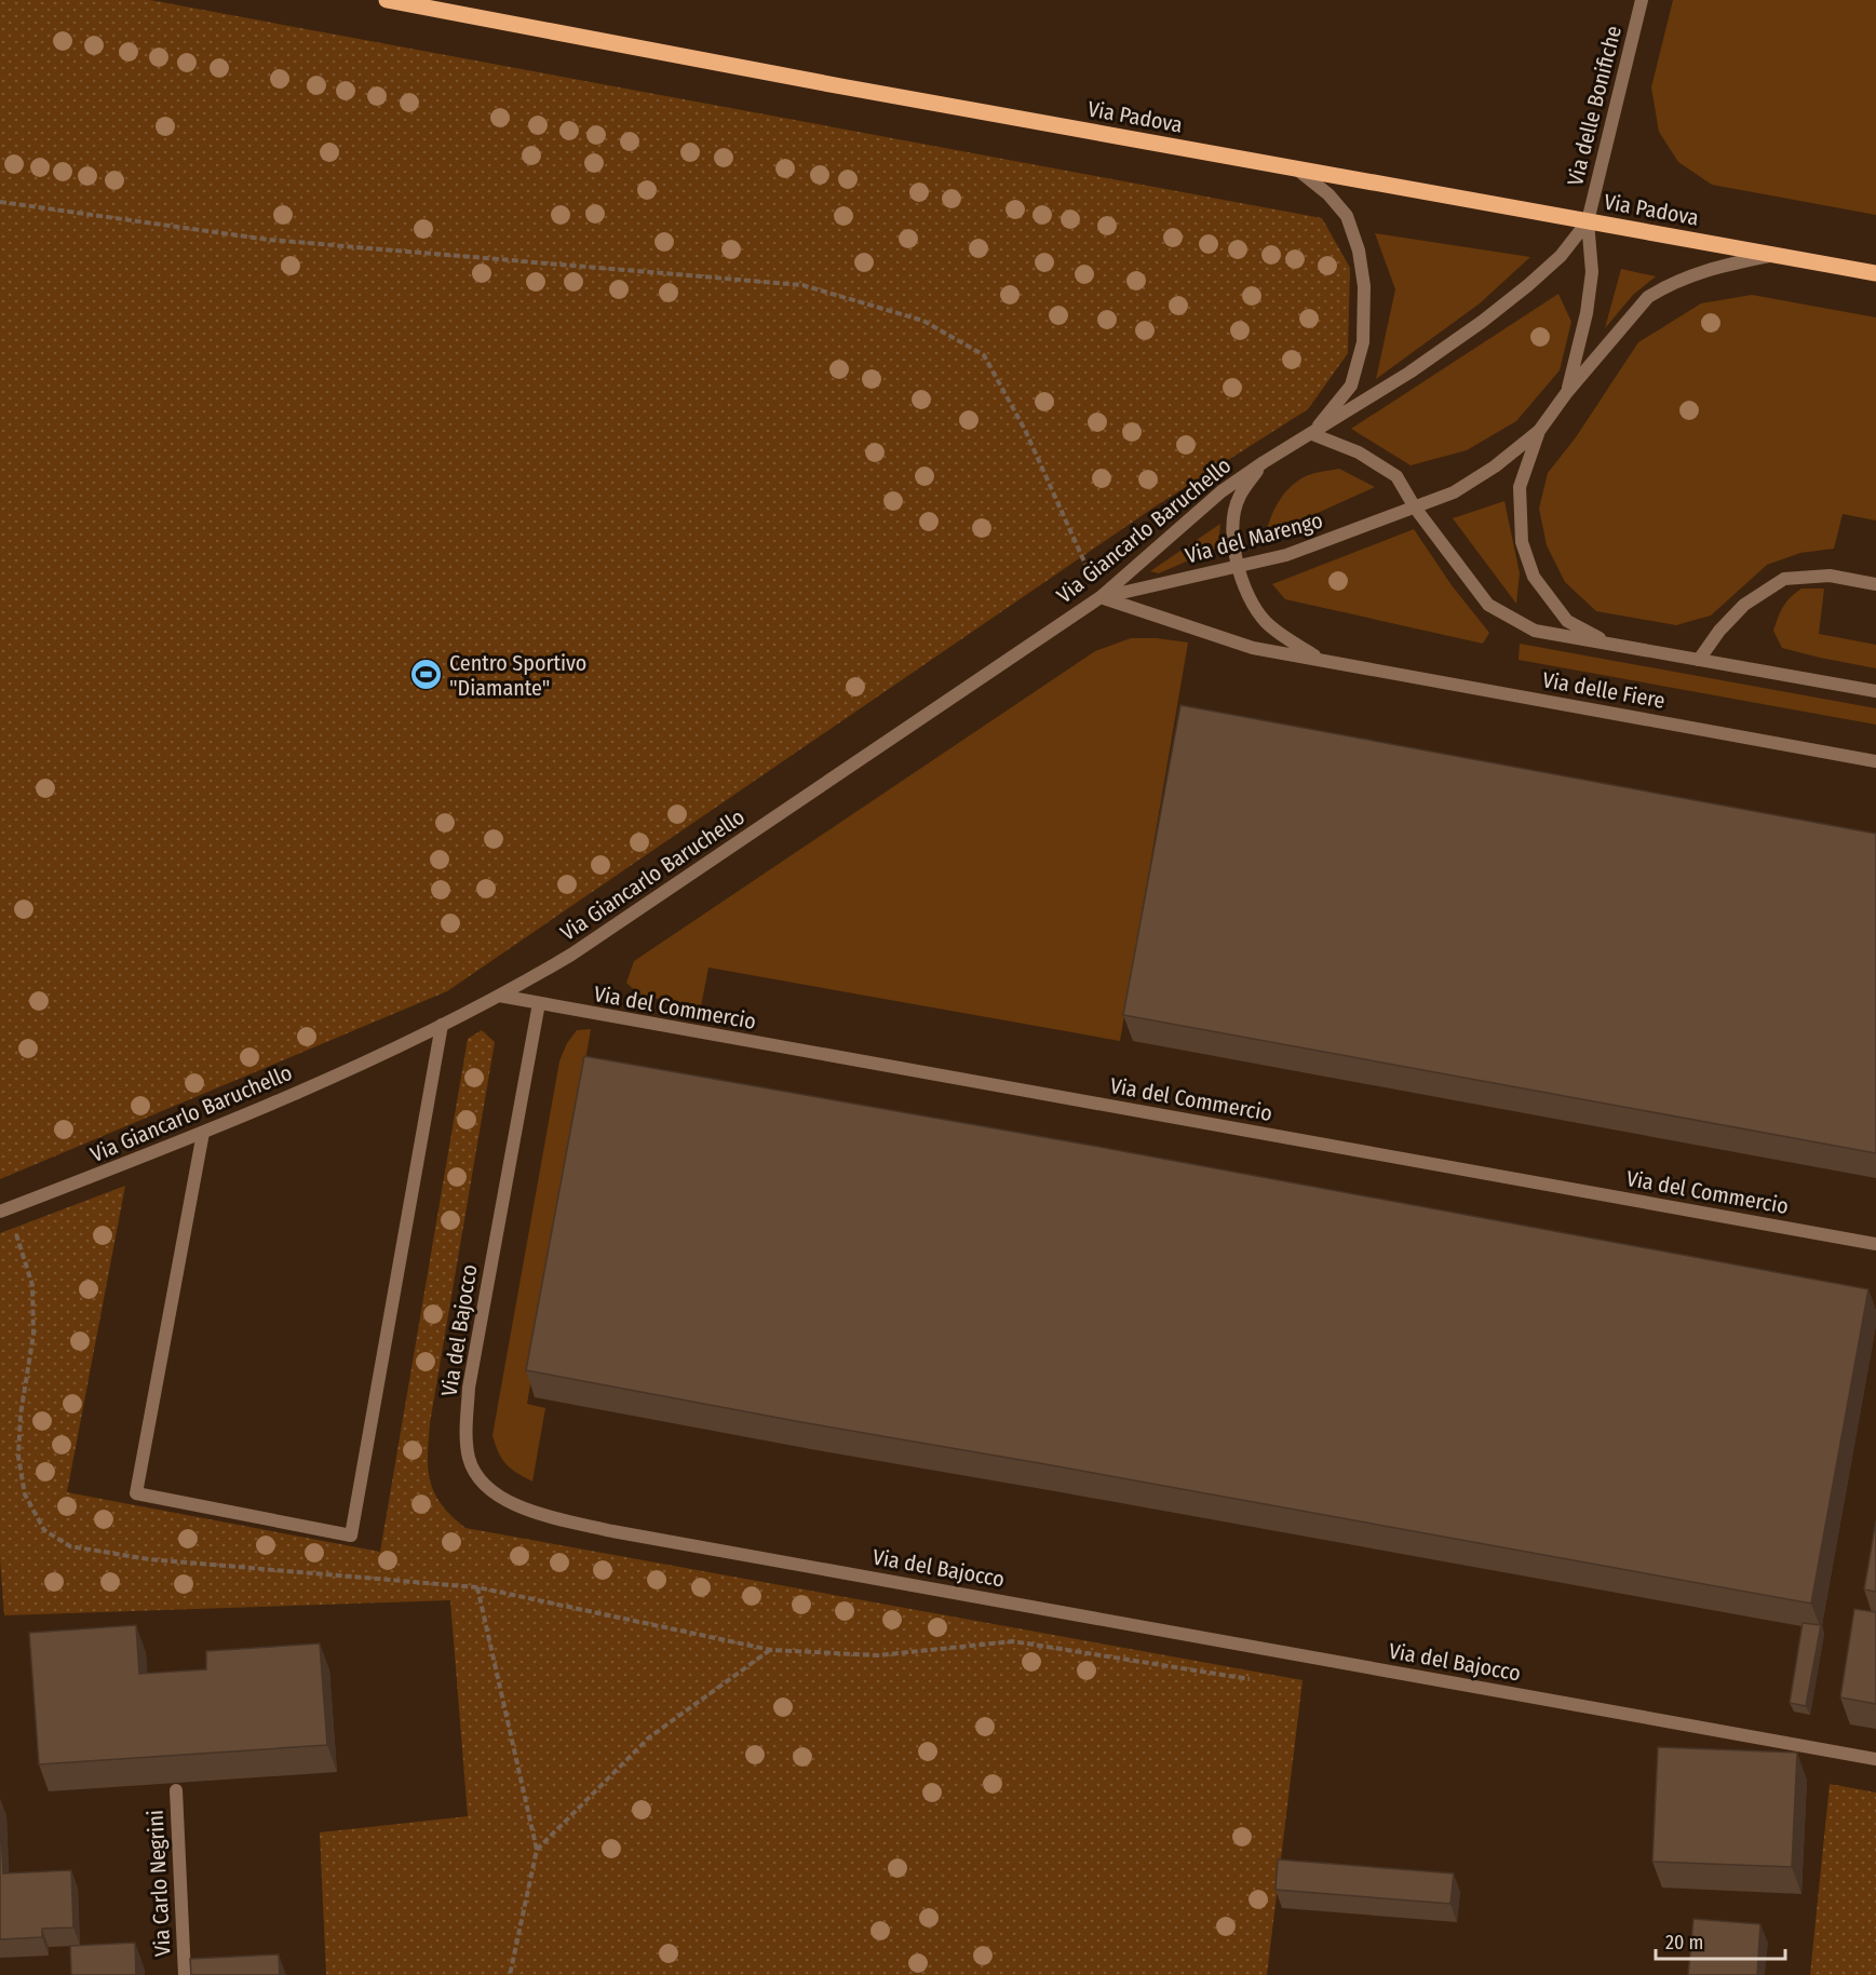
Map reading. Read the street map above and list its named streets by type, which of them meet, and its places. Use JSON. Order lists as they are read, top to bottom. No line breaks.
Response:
{"streets":{"main road":["Via Padova"],"street":["Via delle Bonifiche","Via Giancarlo Baruchello","Via del Marengo","Via delle Fiere","Via del Commercio","Via del Bajocco","Via Carlo Negrini"]},"crossings":[["Via delle Bonifiche","Via Padova"],["Via delle Bonifiche","Via Giancarlo Baruchello"],["Via delle Bonifiche","Via del Marengo"],["Via Padova","Via Giancarlo Baruchello"],["Via Padova","Via del Marengo"],["Via Giancarlo Baruchello","Via del Marengo"],["Via Giancarlo Baruchello","Via delle Fiere"],["Via Giancarlo Baruchello","Via del Commercio"],["Via del Marengo","Via delle Fiere"],["Via del Commercio","Via del Bajocco"]],"places":{"sports":["Centro Sportivo \"Diamante\""]},"scale_bar":"20 m"}
